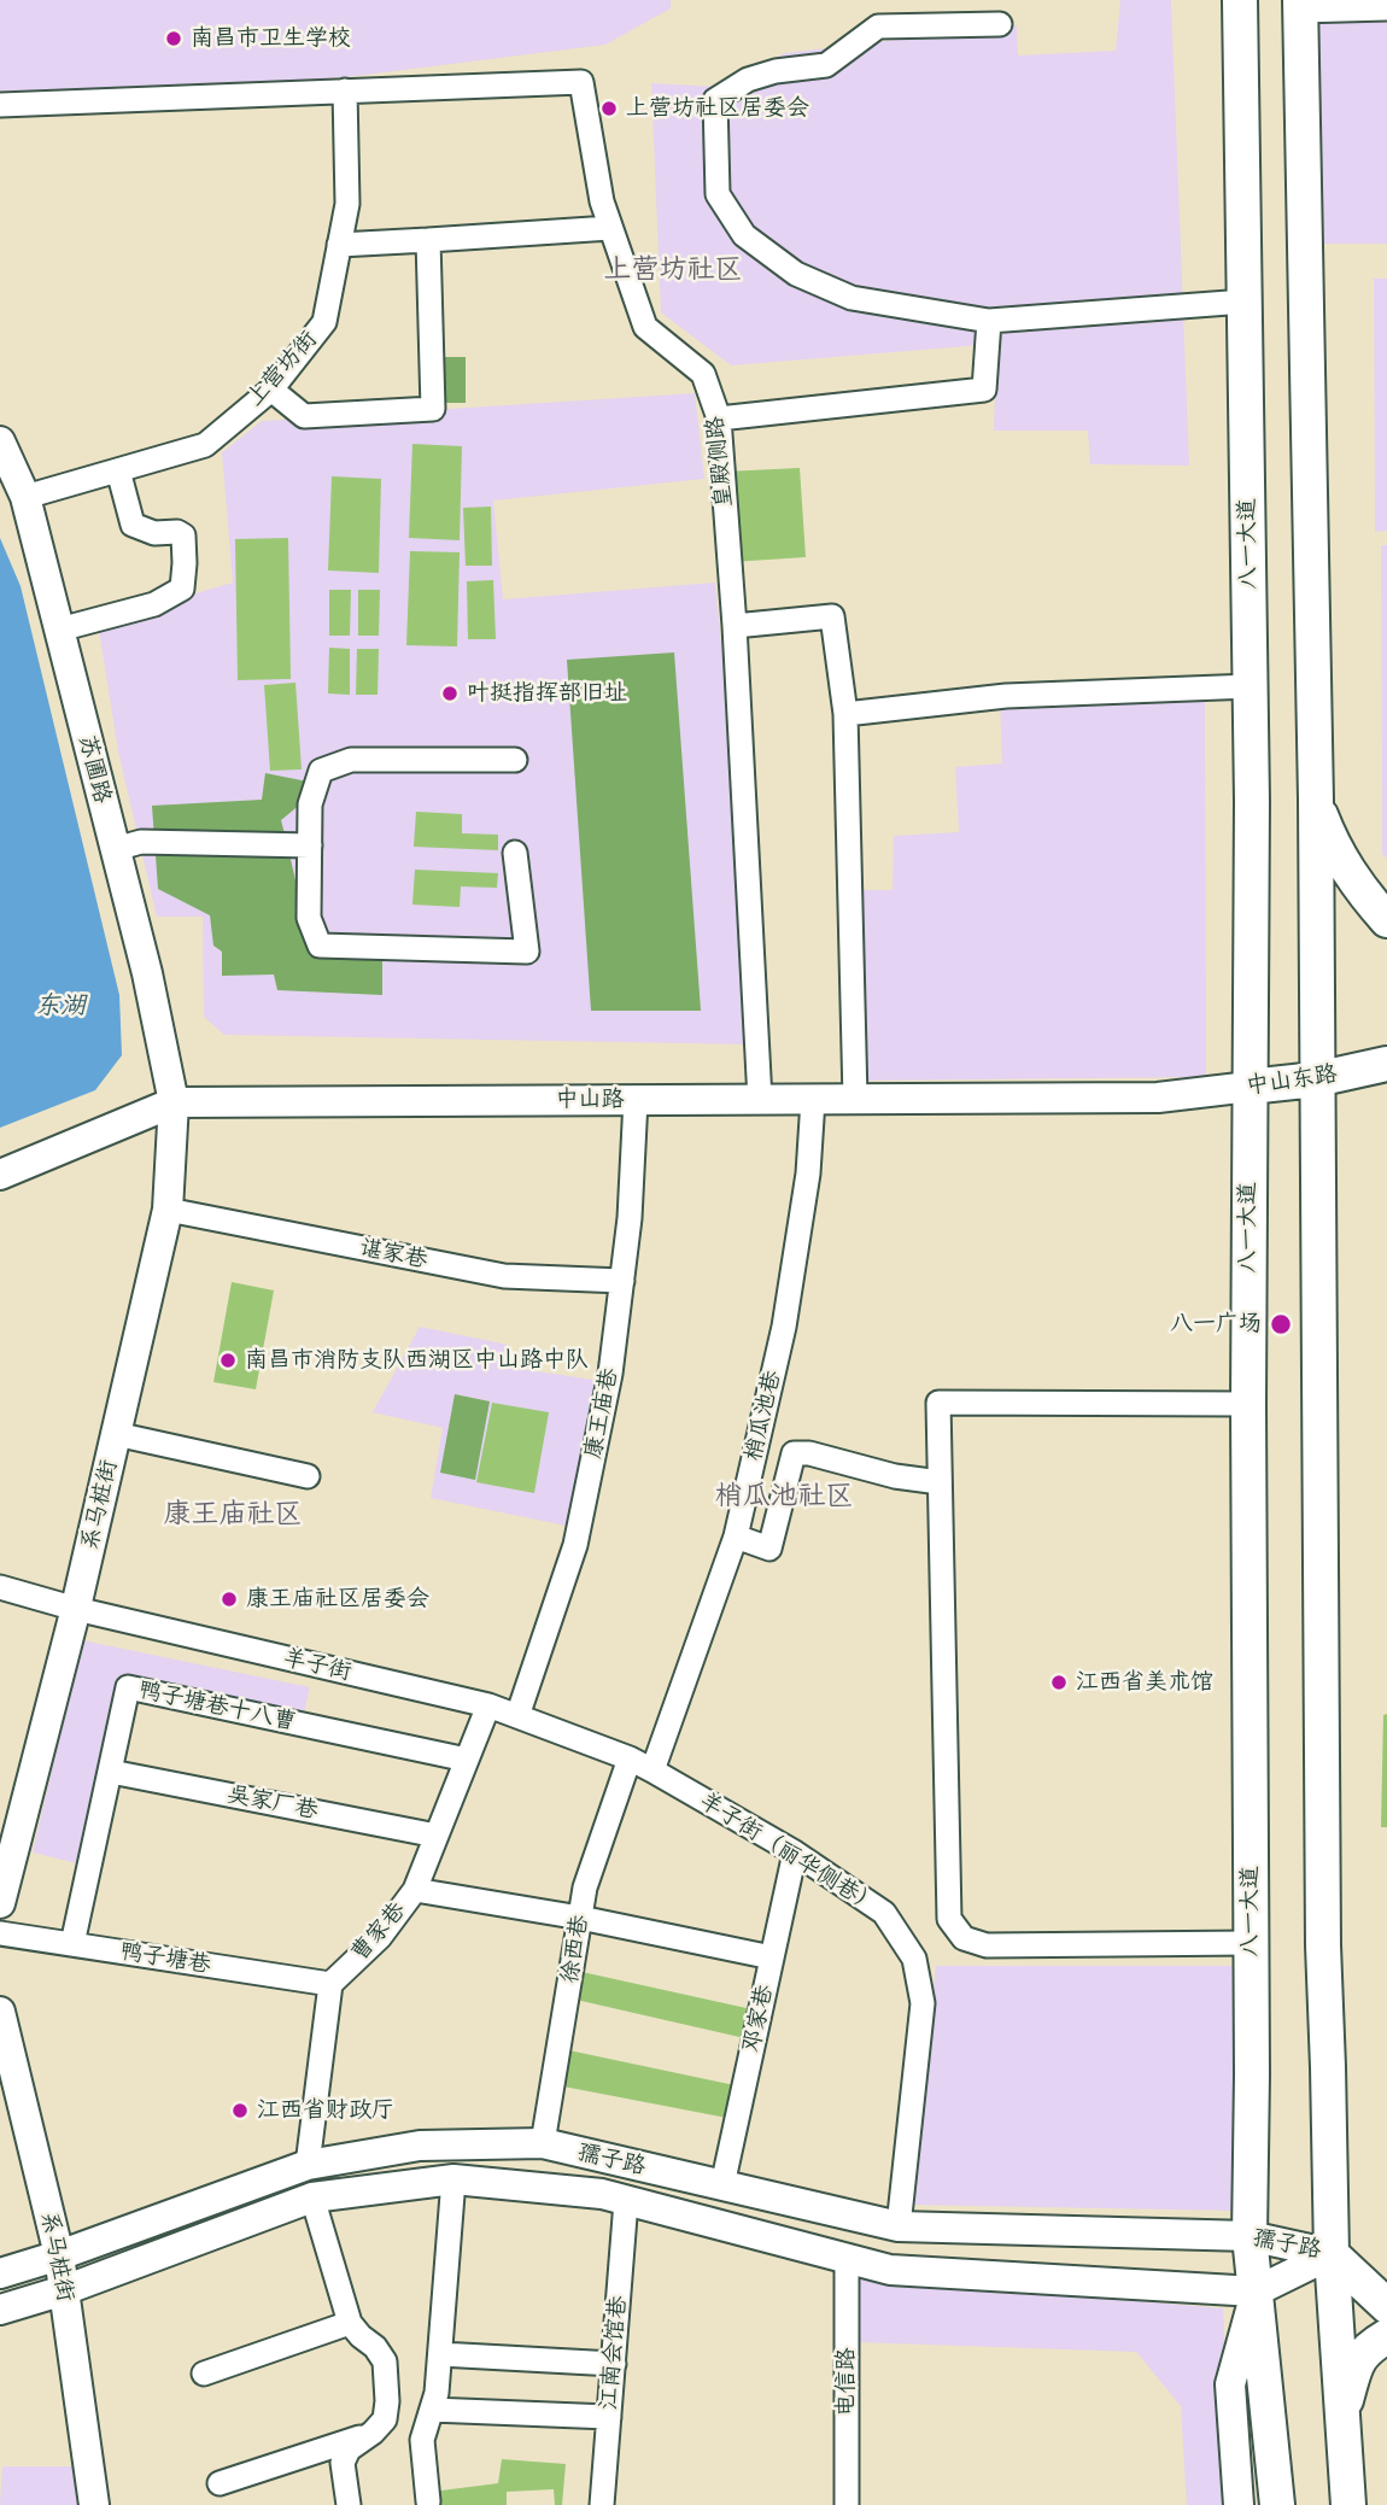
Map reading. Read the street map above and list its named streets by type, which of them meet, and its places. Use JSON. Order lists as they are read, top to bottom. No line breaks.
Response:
{"streets":{"highway":["八一大道","中山东路"],"main road":["苏圃路","中山路","系马桩街","孺子路"],"street":["上营坊街","皇殿侧路","谌家巷","康王庙巷","梢瓜池巷","羊子街","鸭子塘巷十八曹","吴家厂巷","羊子街（丽华侧巷）","曹家巷","徐西巷","鸭子塘巷","邓家巷","江南会馆巷","电信路"]},"crossings":[["上营坊街","皇殿侧路"],["上营坊街","苏圃路"],["皇殿侧路","中山路"],["八一大道","中山东路"],["八一大道","孺子路"],["苏圃路","中山路"],["苏圃路","系马桩街"],["中山东路","中山路"],["中山路","康王庙巷"],["中山路","梢瓜池巷"],["中山路","系马桩街"],["谌家巷","康王庙巷"],["谌家巷","系马桩街"],["康王庙巷","羊子街"],["梢瓜池巷","羊子街（丽华侧巷）"],["系马桩街","羊子街"],["系马桩街","孺子路"],["羊子街","羊子街（丽华侧巷）"],["羊子街","曹家巷"],["羊子街","徐西巷"],["鸭子塘巷十八曹","吴家厂巷"],["鸭子塘巷十八曹","曹家巷"],["鸭子塘巷十八曹","鸭子塘巷"],["吴家厂巷","曹家巷"],["羊子街（丽华侧巷）","徐西巷"],["羊子街（丽华侧巷）","邓家巷"],["羊子街（丽华侧巷）","孺子路"],["曹家巷","鸭子塘巷"],["徐西巷","孺子路"],["邓家巷","孺子路"],["孺子路","江南会馆巷"],["孺子路","电信路"]],"districts":["上营坊社区","梢瓜池社区","康王庙社区"],"water":["东湖"],"places":["南昌市卫生学校","上营坊社区居委会","叶挺指挥部旧址","八一广场","南昌市消防支队西湖区中山路中队","康王庙社区居委会","江西省美术馆","江西省财政厅"]}
